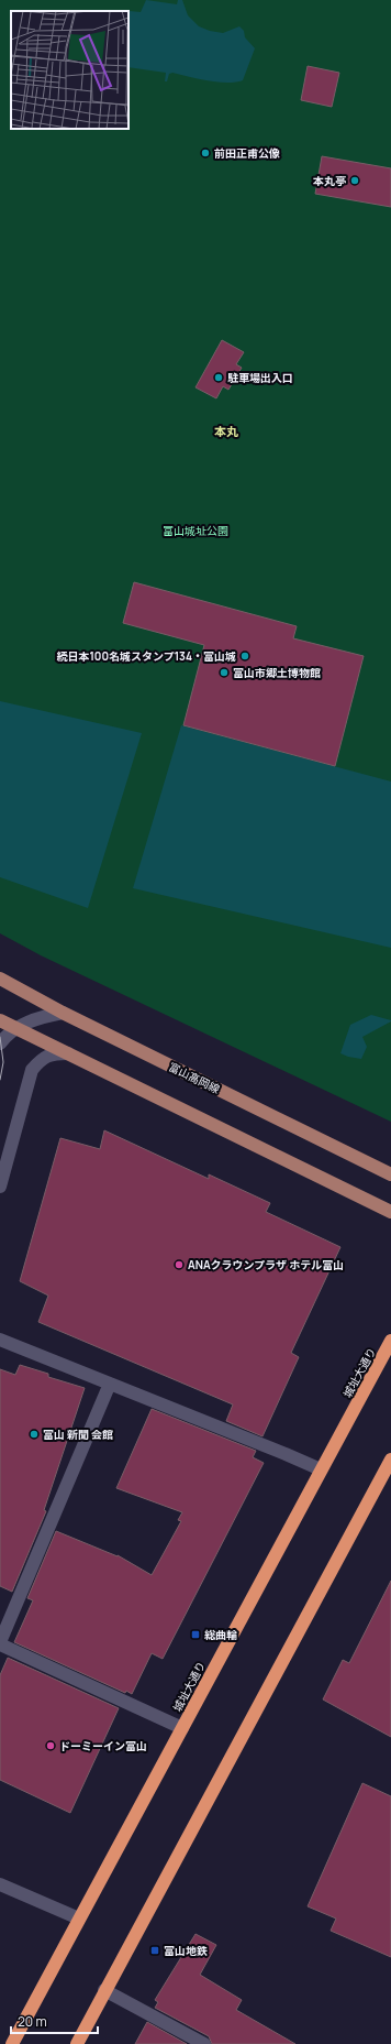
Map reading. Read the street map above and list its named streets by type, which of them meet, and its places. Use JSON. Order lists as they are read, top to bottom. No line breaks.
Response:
{"streets":{"highway":["城址大通り"],"main road":["富山高岡線"]},"districts":["本丸"],"parks":["富山城址公園"],"places":{"other":["前田正甫公像","本丸亭","駐車場出入口","続日本100名城スタンプ134・富山城","富山市郷土博物館","ANAクラウンプラザ ホテル富山","富山 新聞 会館","ドーミーイン富山"],"transit":["総曲輪","富山地鉄"]},"scale_bar":"20 m"}
